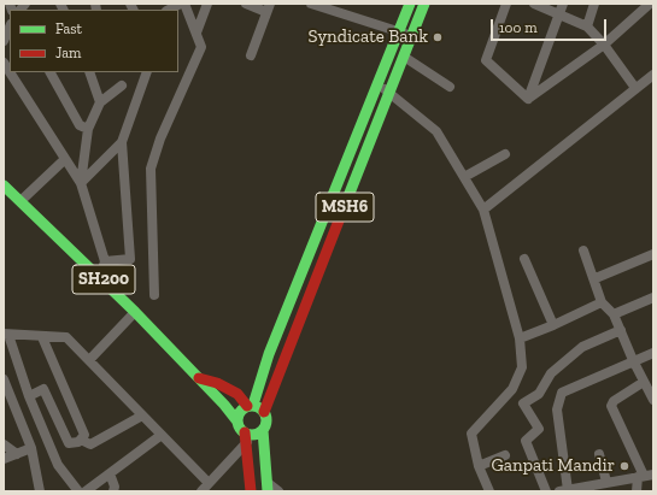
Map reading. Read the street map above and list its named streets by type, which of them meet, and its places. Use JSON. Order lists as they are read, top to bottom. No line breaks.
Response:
{"streets":{"main road":["MSH6","SH200"]},"crossings":[["MSH6","SH200"]],"places":["Syndicate Bank","Ganpati Mandir"],"legend":["Fast","Jam"],"scale_bar":"100 m"}
